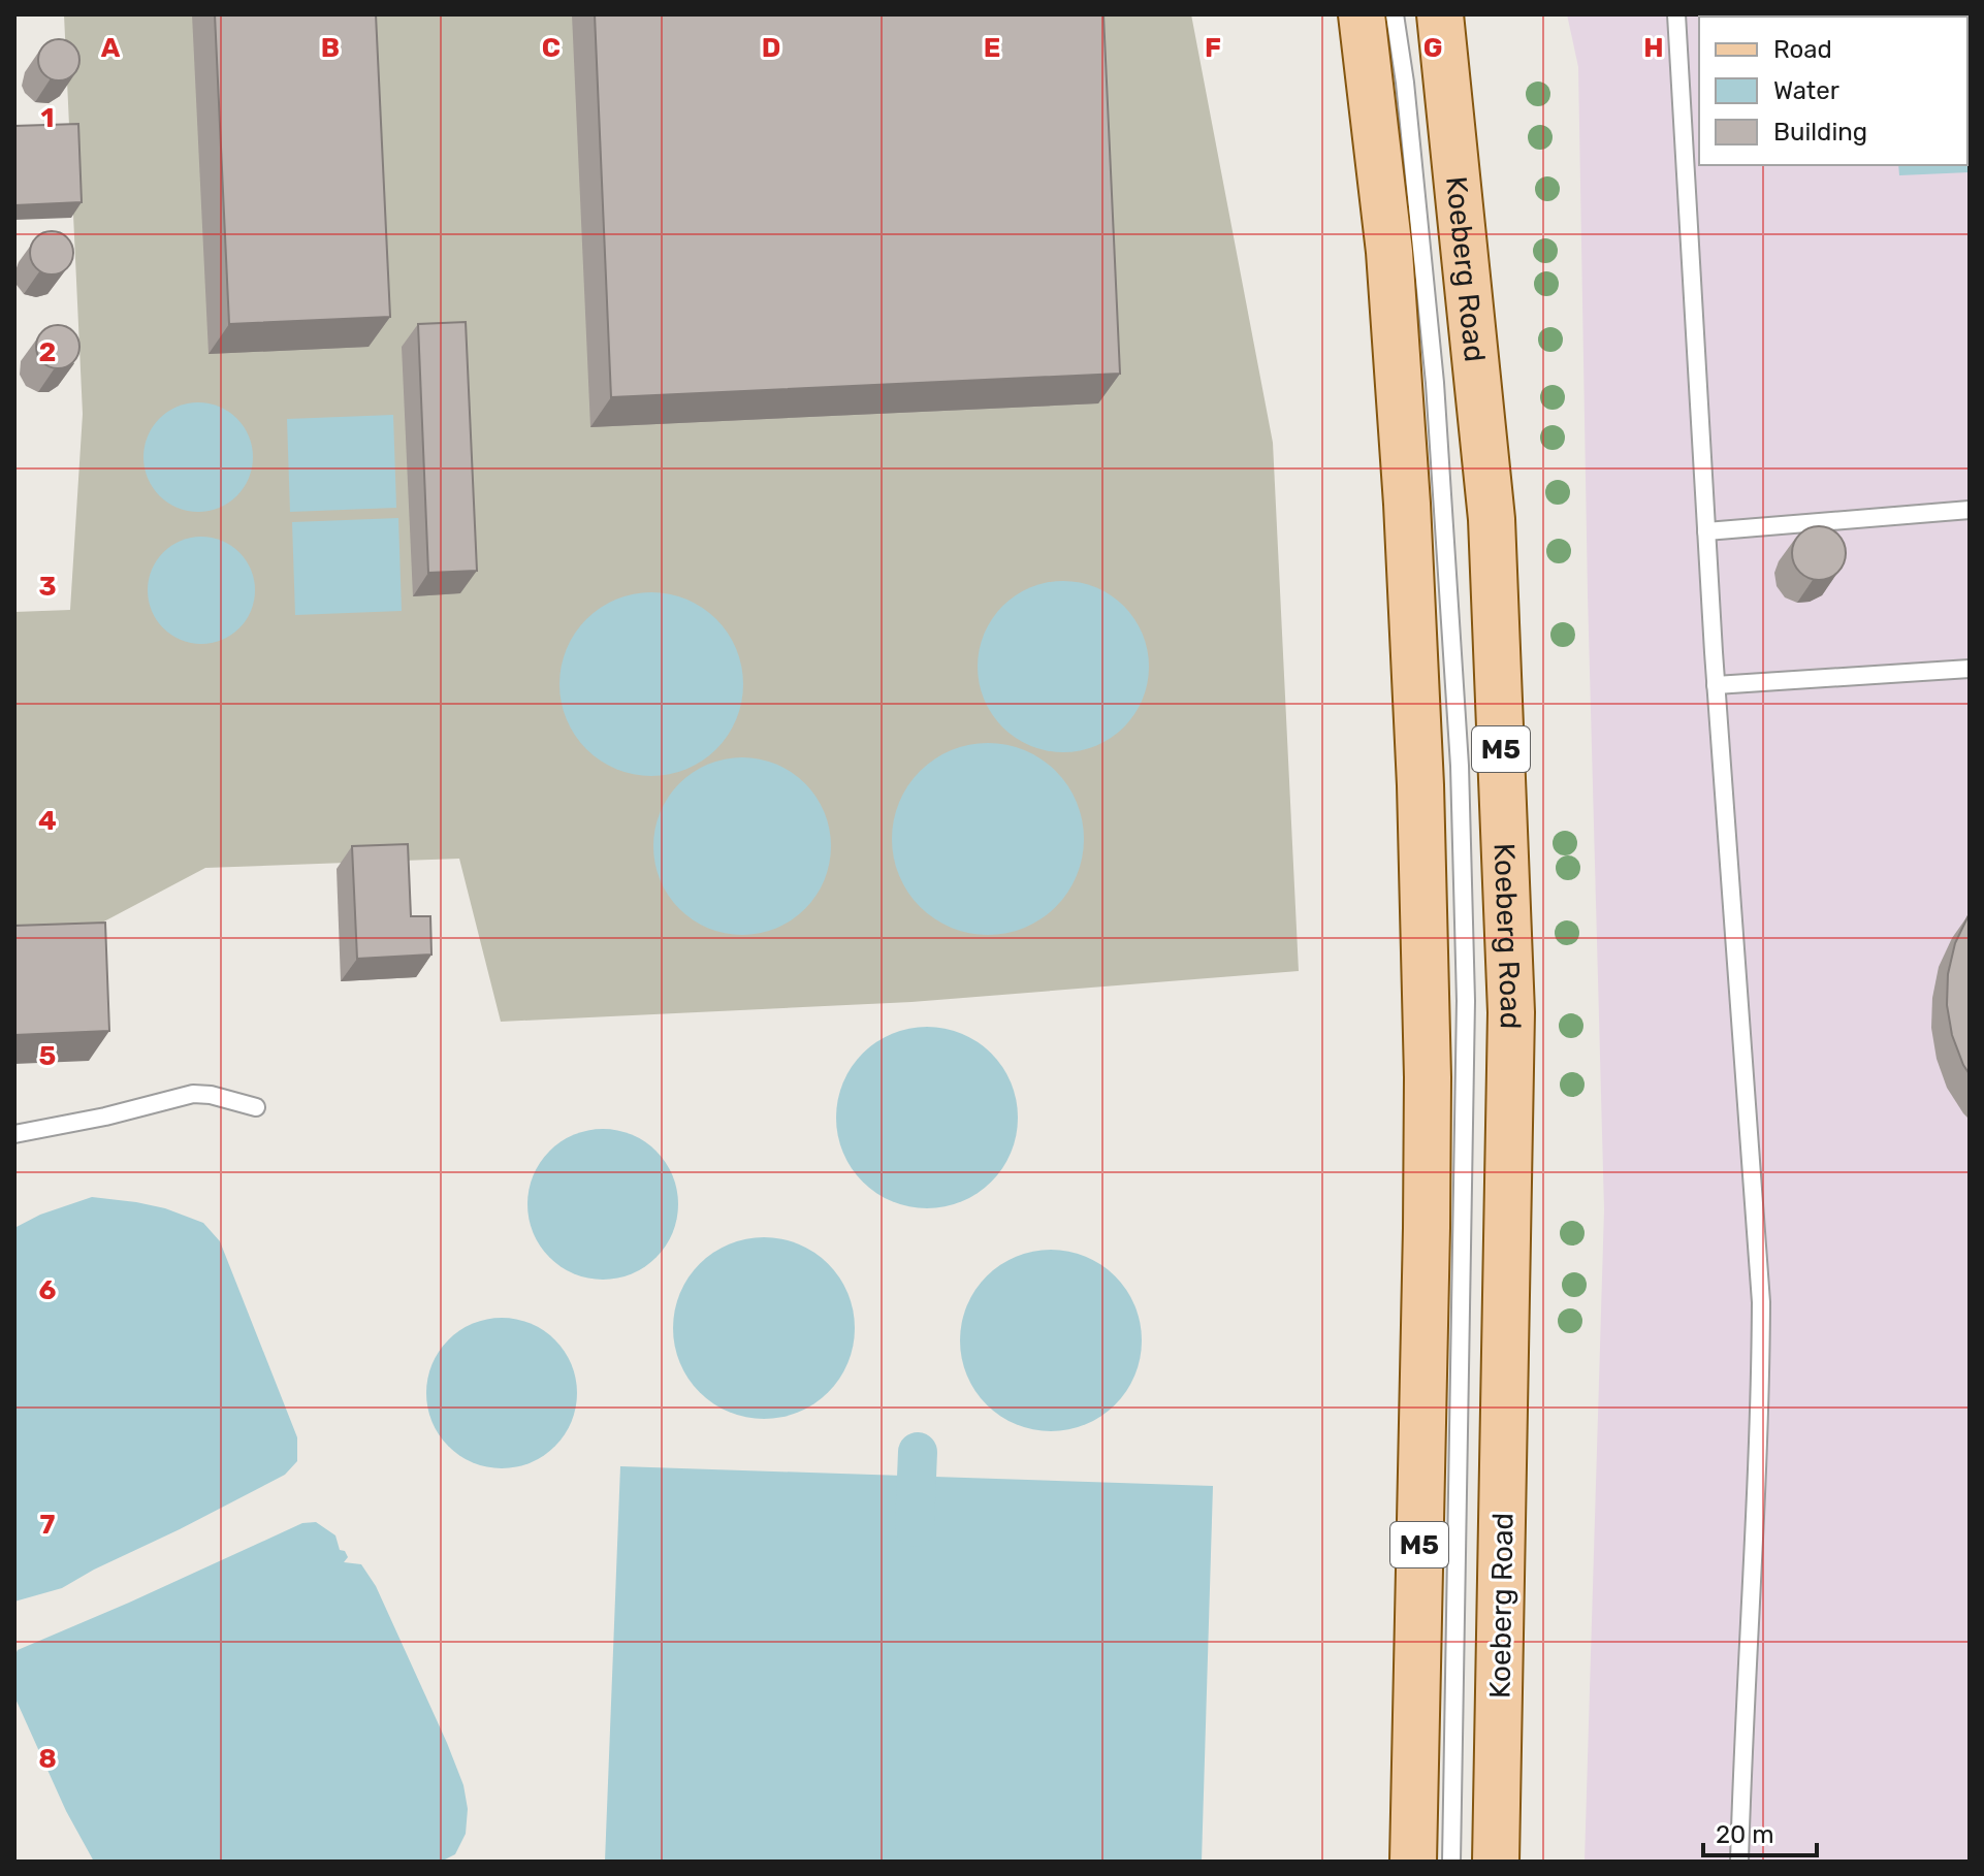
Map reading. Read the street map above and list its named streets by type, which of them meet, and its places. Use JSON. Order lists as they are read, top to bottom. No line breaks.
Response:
{"streets":{"main road":["Koeberg Road","M5"]},"legend":["Road","Water","Building"],"scale_bar":"20 m","grid":{"columns":["A","B","C","D","E","F","G","H"],"rows":["1","2","3","4","5","6","7","8"]}}
